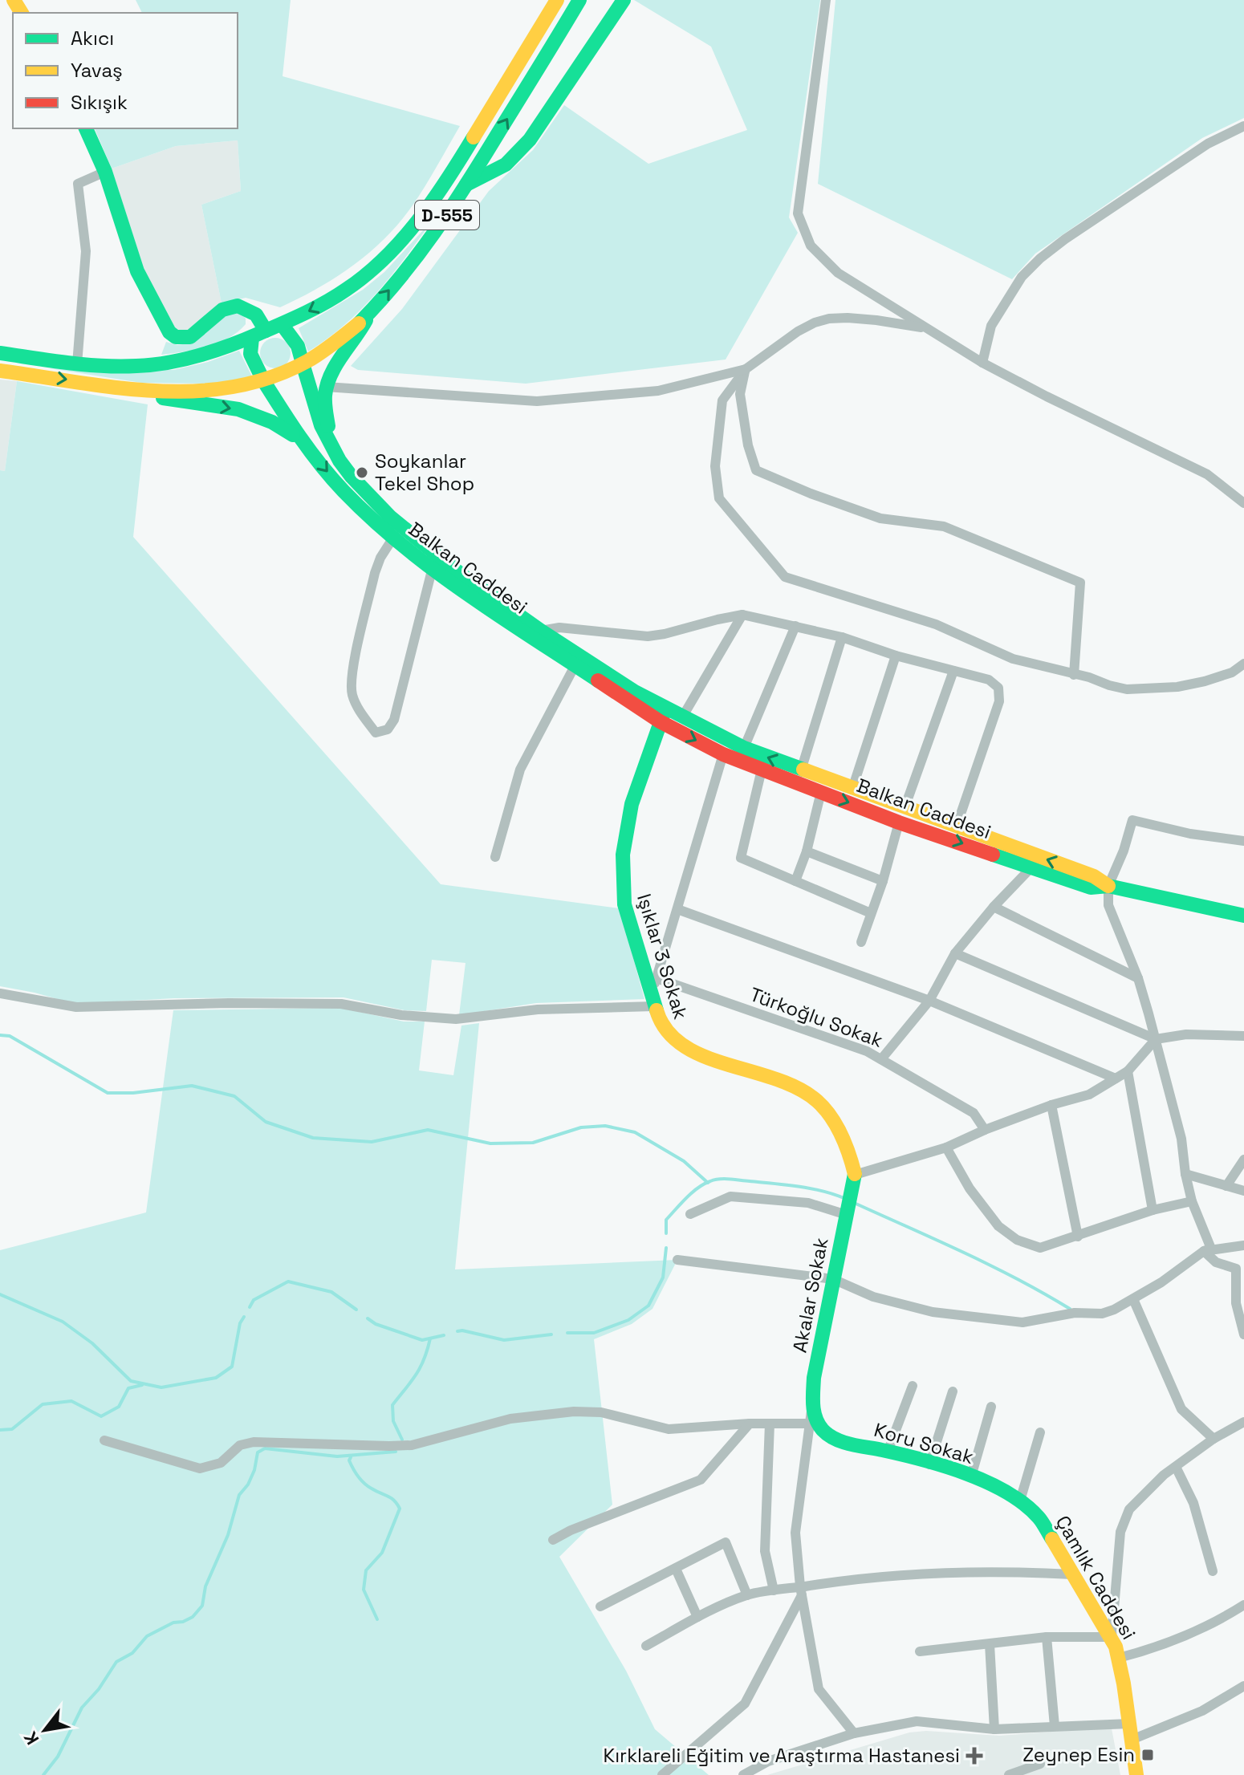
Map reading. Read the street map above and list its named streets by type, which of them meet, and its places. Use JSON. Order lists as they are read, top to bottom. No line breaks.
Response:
{"streets":{"main road":["D-555","Balkan Caddesi","Işıklar 3 Sokak","Akalar Sokak","Koru Sokak","Çamlık Caddesi"],"street":["Türkoğlu Sokak"]},"crossings":[["D-555","Balkan Caddesi"],["Balkan Caddesi","Işıklar 3 Sokak"],["Işıklar 3 Sokak","Akalar Sokak"],["Akalar Sokak","Koru Sokak"],["Koru Sokak","Çamlık Caddesi"]],"places":{"other":["Soykanlar Tekel Shop"],"transit":["Zeynep Esin"],"health":["Kırklareli Eğitim ve Araştırma Hastanesi"]},"legend":["Akıcı","Yavaş","Sıkışık"],"north":"bottom left"}
